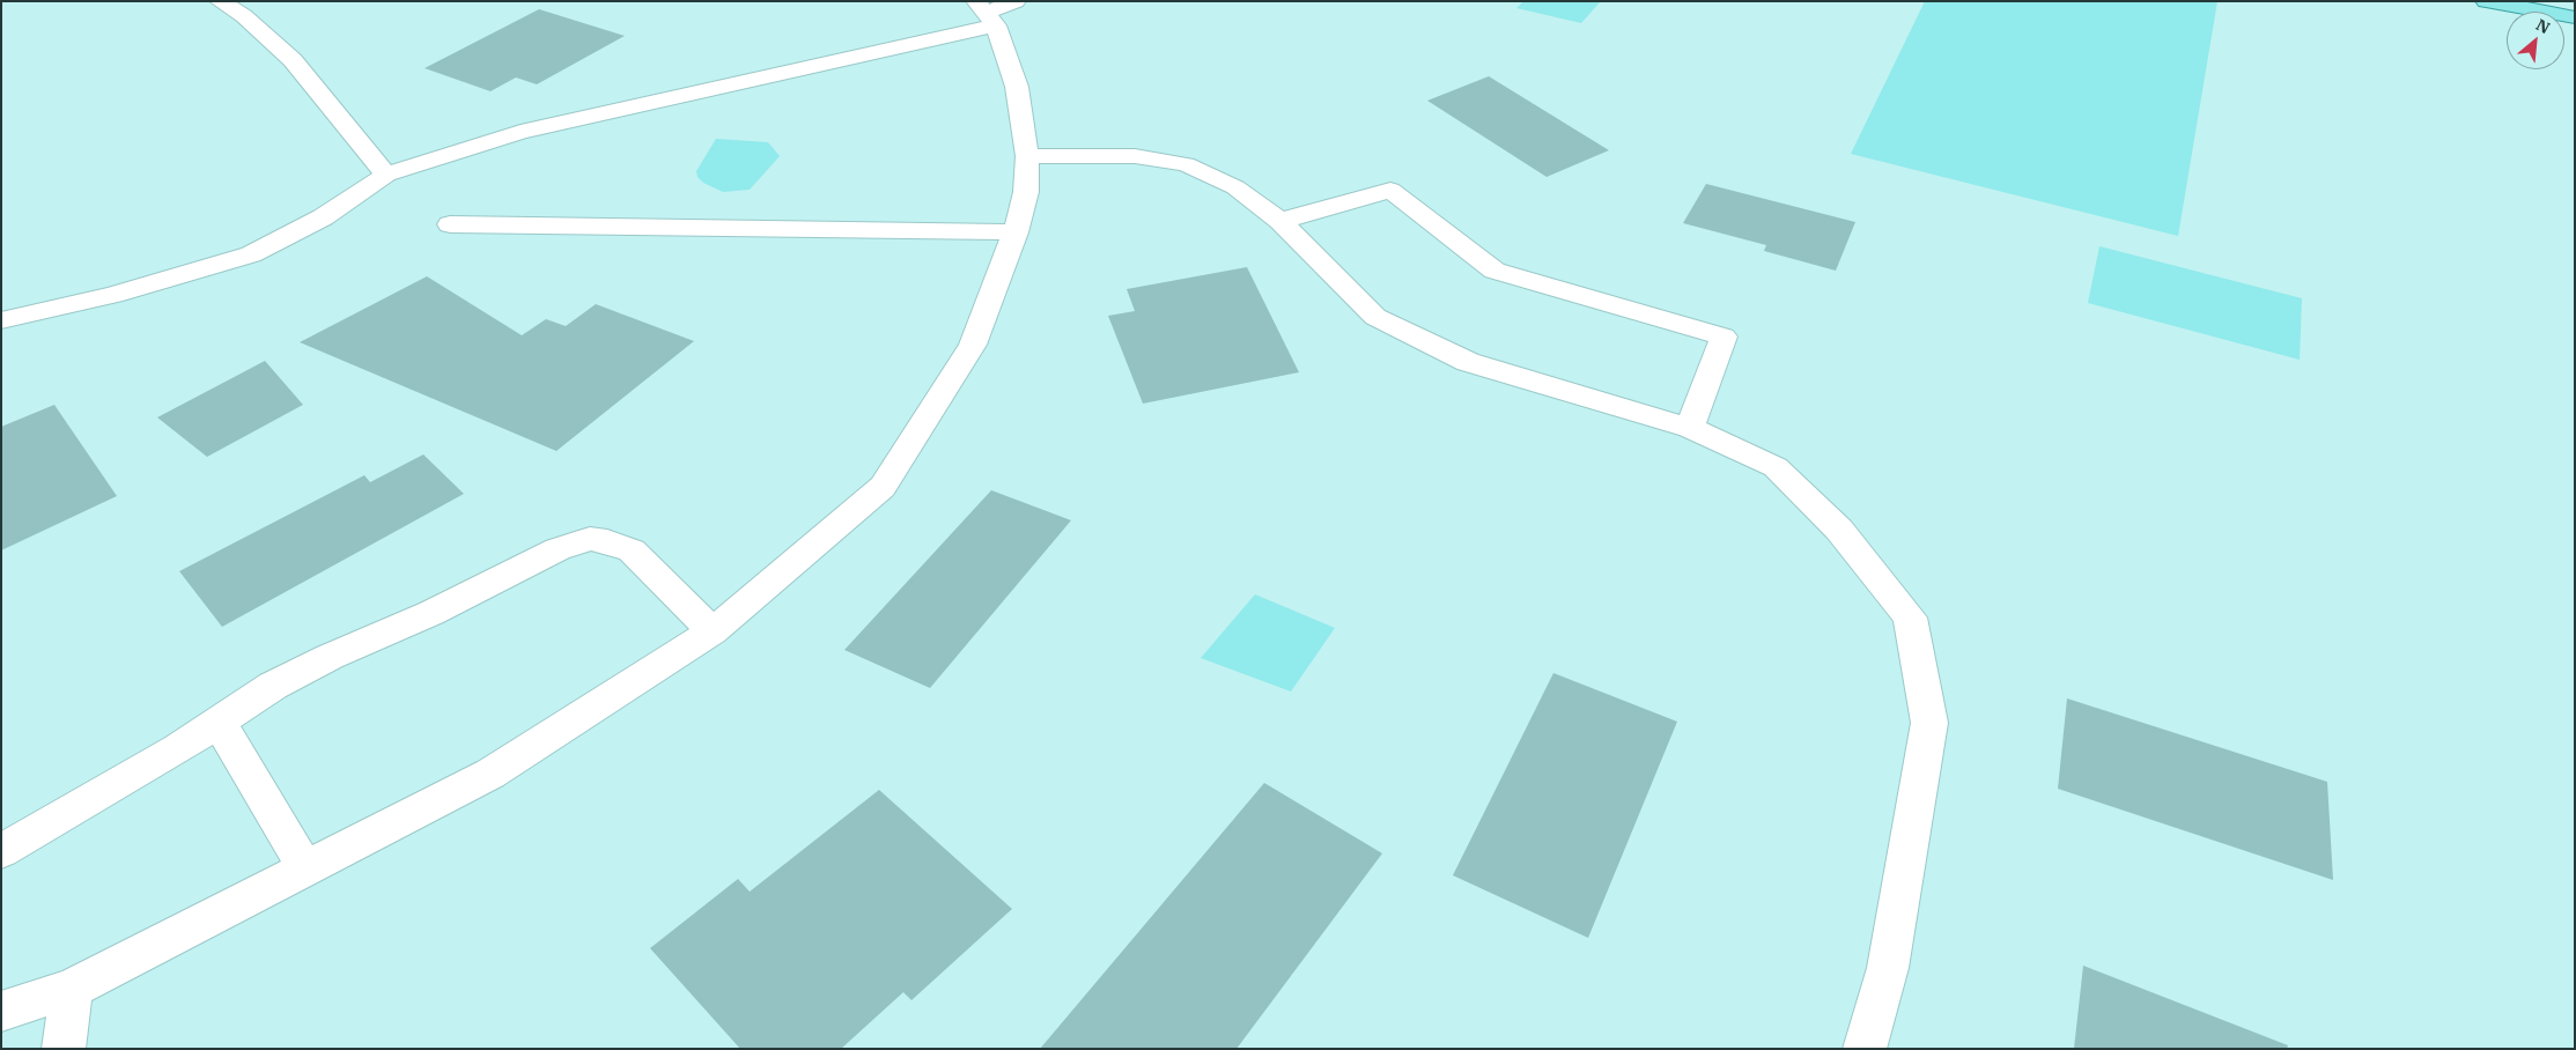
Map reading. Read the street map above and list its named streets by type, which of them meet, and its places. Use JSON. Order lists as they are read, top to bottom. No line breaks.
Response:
{"north":"top right"}
